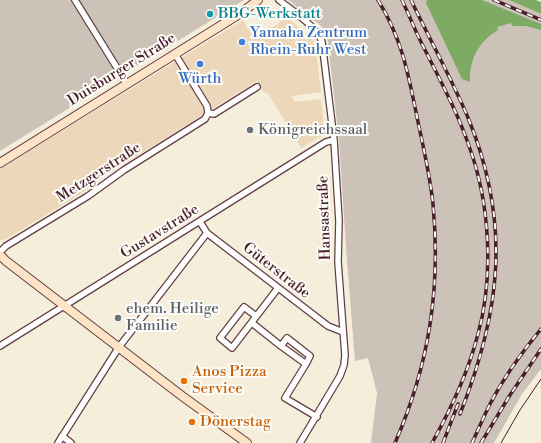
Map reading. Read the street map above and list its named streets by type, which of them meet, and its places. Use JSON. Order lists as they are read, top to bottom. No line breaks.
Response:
{"streets":{"main road":["Duisburger Straße"],"street":["Metzgerstraße","Hansastraße","Gustavstraße","Güterstraße"]},"crossings":[["Hansastraße","Gustavstraße"],["Hansastraße","Güterstraße"],["Gustavstraße","Güterstraße"]],"places":["BBG-Werkstatt","Yamaha Zentrum Rhein-Ruhr West","Würth","Königreichssaal","ehem. Heilige Familie","Anos Pizza Service","Dönerstag"]}
